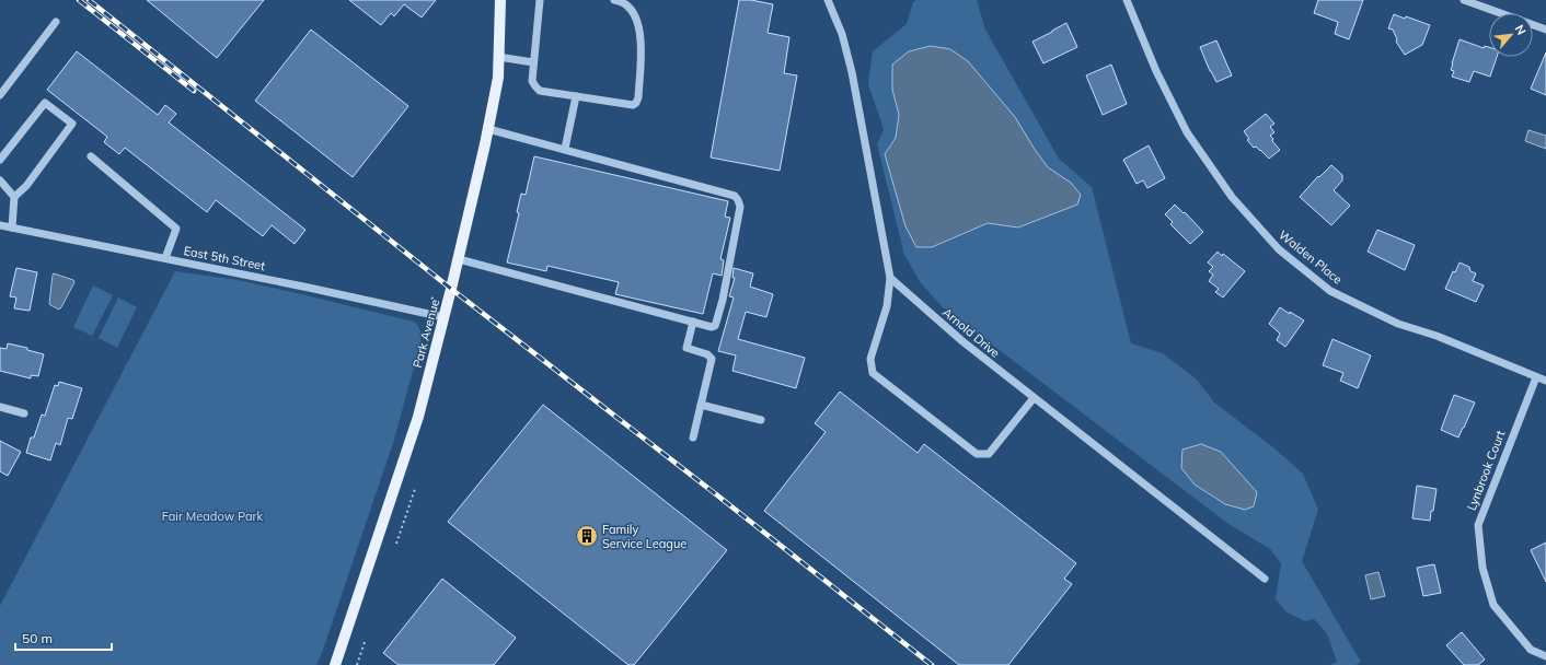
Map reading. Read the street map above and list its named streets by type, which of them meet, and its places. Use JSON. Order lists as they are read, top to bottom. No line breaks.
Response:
{"streets":{"main road":["Park Avenue"],"street":["Walden Place","East 5th Street","Arnold Drive","Lynbrook Court"]},"crossings":[["Walden Place","Lynbrook Court"],["East 5th Street","Park Avenue"]],"parks":["Fair Meadow Park"],"places":{"building":["Family Service League"]},"scale_bar":"50 m","north":"top right"}
